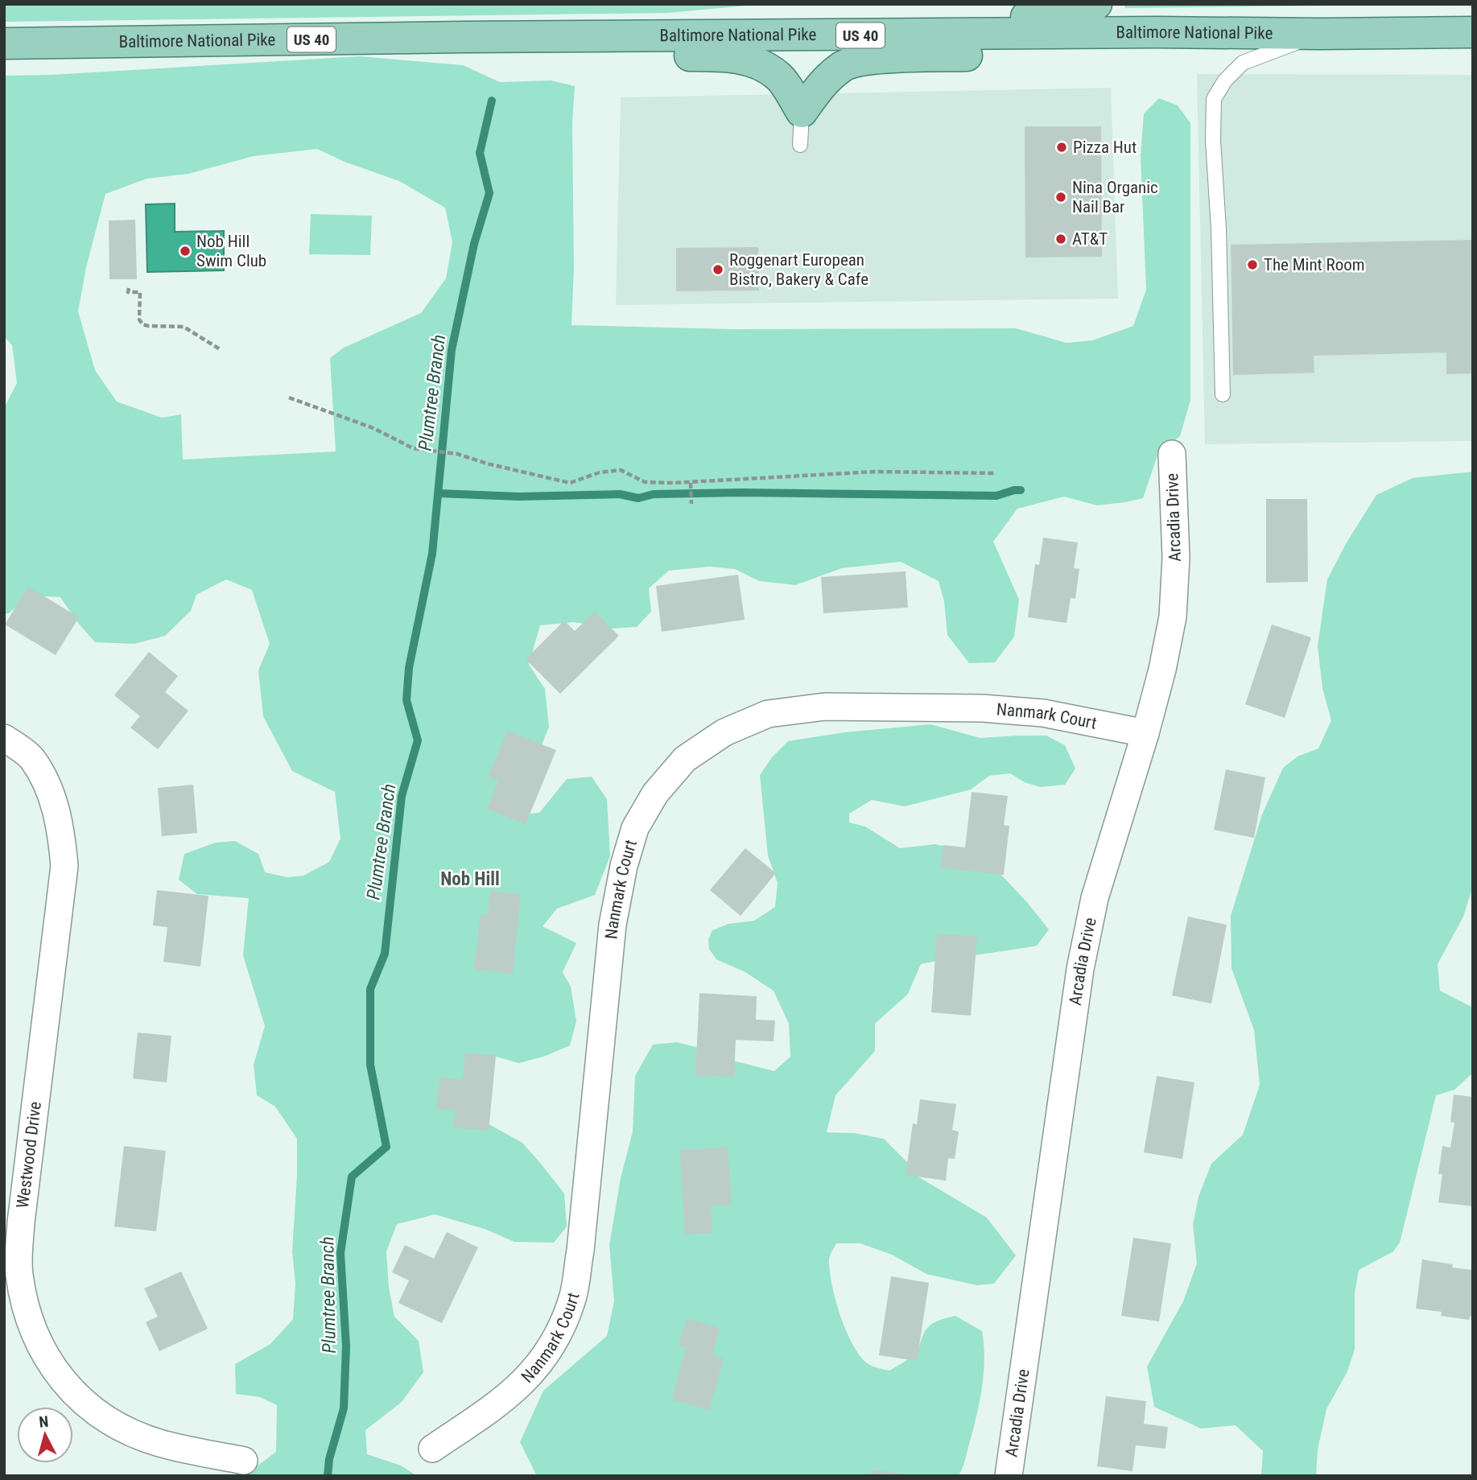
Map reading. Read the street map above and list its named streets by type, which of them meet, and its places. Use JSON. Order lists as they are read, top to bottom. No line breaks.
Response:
{"streets":{"main road":["Baltimore National Pike","US 40"],"street":["Arcadia Drive","Nanmark Court","Westwood Drive"]},"crossings":[["Arcadia Drive","Nanmark Court"]],"districts":["Nob Hill"],"water":["Plumtree Branch"],"places":["Pizza Hut","Nina Organic Nail Bar","AT&T","Nob Hill Swim Club","The Mint Room","Roggenart European Bistro, Bakery & Cafe"],"north":"top"}
